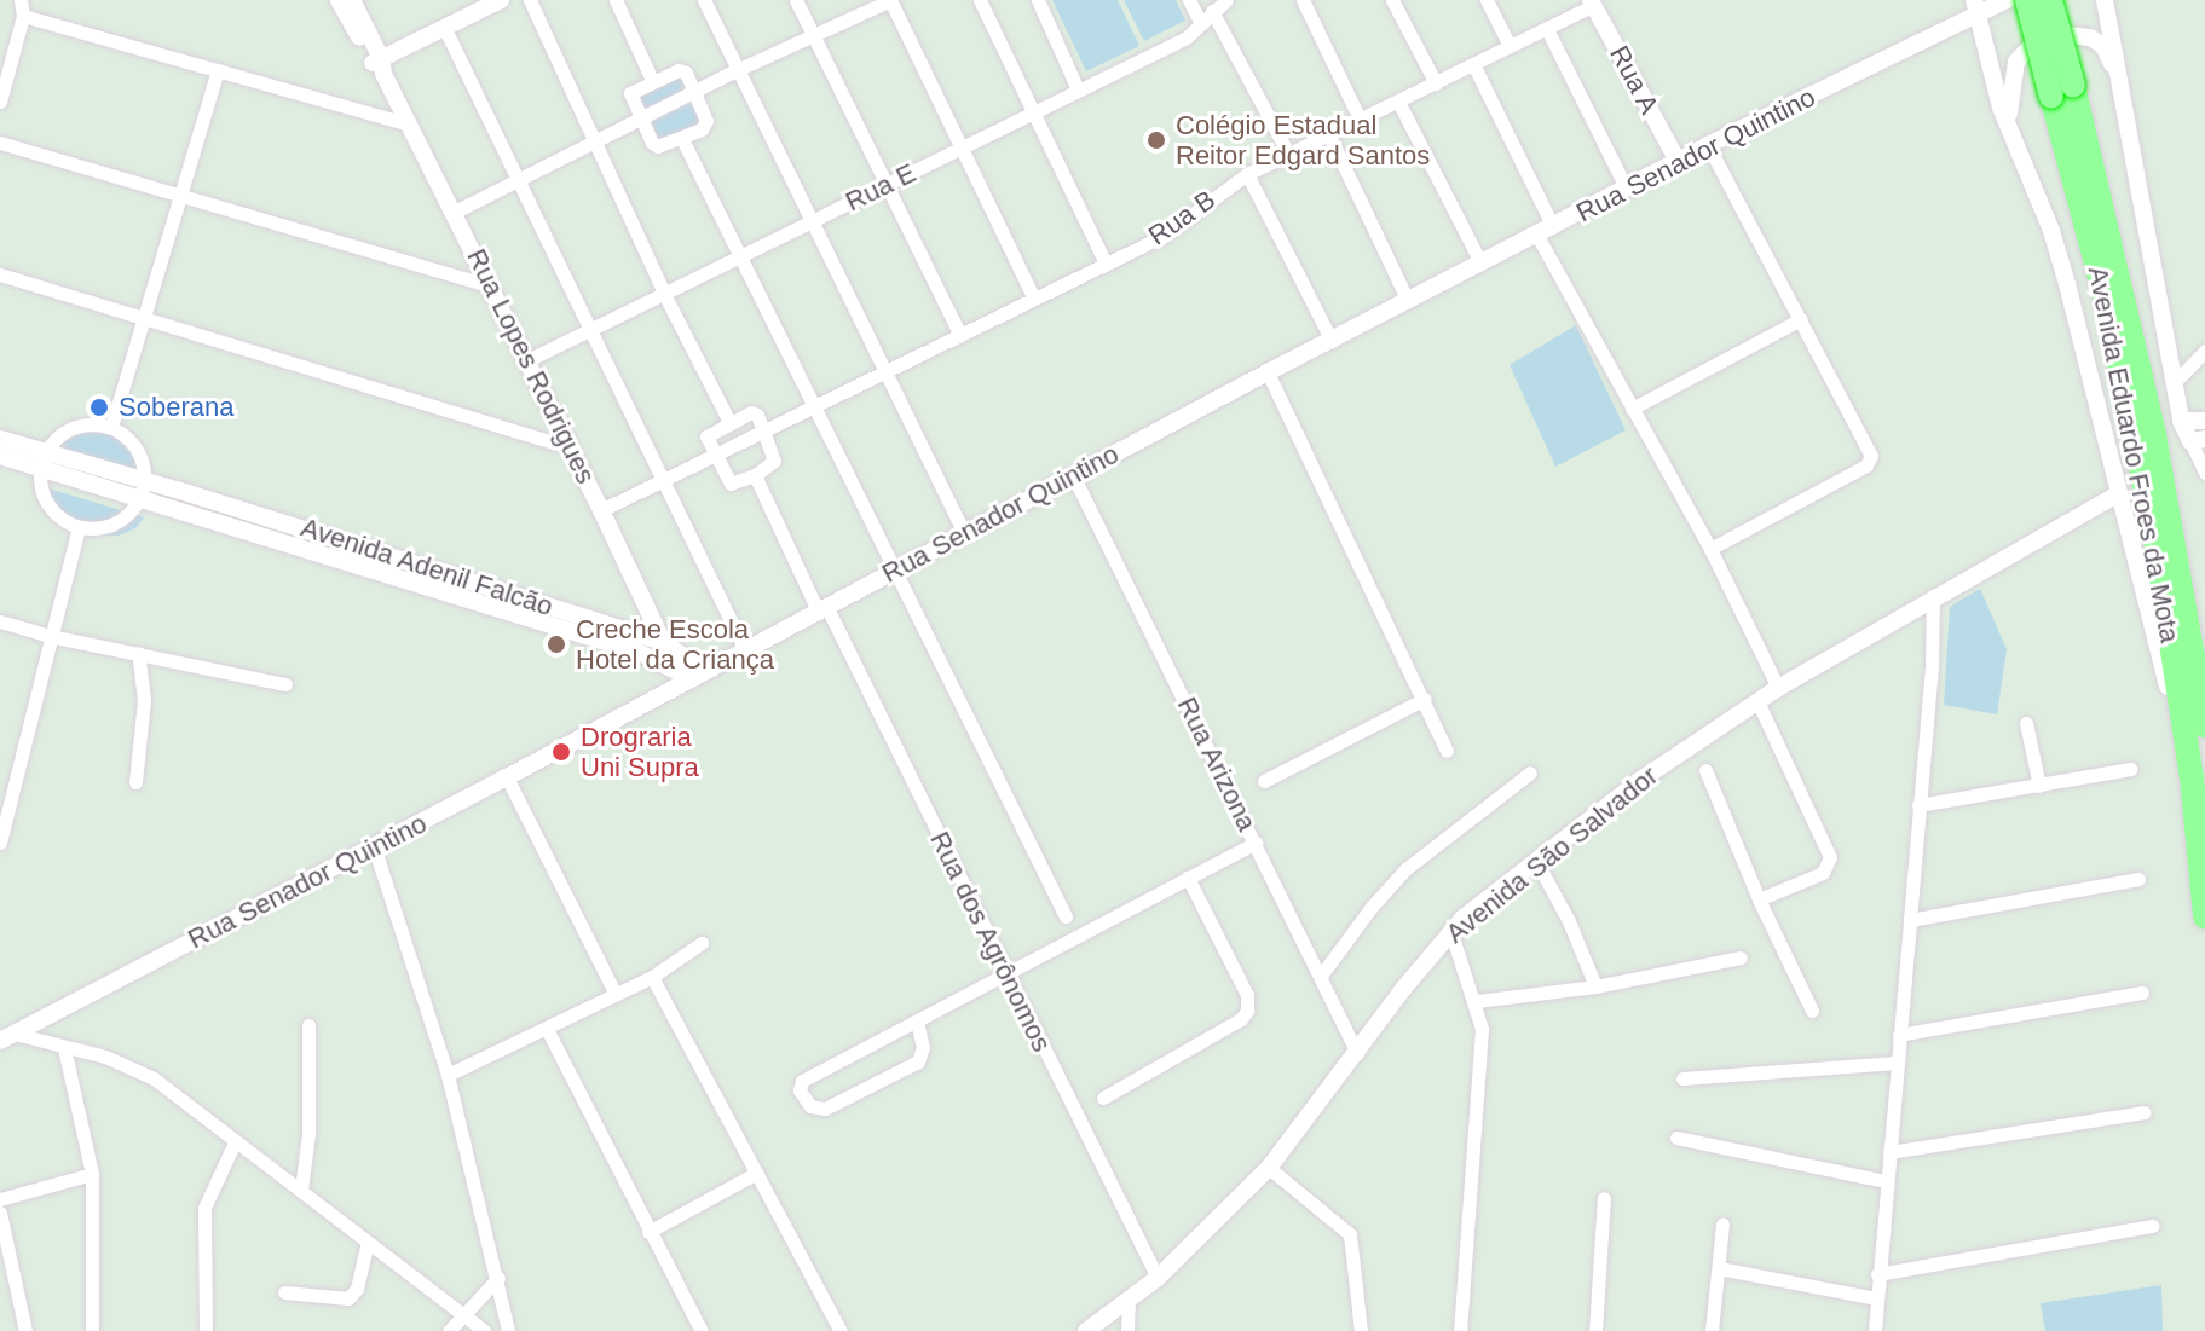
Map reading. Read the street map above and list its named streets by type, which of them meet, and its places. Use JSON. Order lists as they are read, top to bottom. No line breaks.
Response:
{"streets":{"highway":["Avenida Eduardo Froes da Mota"],"street":["Rua A","Rua Senador Quintino","Rua E","Rua B","Rua Lopes Rodrigues","Avenida Adenil Falcão","Rua Arizona","Avenida São Salvador","Rua dos Agrônomos"]},"crossings":[["Rua A","Rua Senador Quintino"],["Rua A","Rua B"],["Rua Senador Quintino","Avenida Adenil Falcão"],["Rua Senador Quintino","Rua Arizona"],["Rua Senador Quintino","Rua dos Agrônomos"],["Rua E","Rua Lopes Rodrigues"],["Rua Lopes Rodrigues","Avenida Adenil Falcão"],["Rua Arizona","Avenida São Salvador"],["Avenida São Salvador","Rua dos Agrônomos"]],"places":["Colégio Estadual Reitor Edgard Santos","Soberana","Creche Escola Hotel da Criança","Drograria Uni Supra"]}
